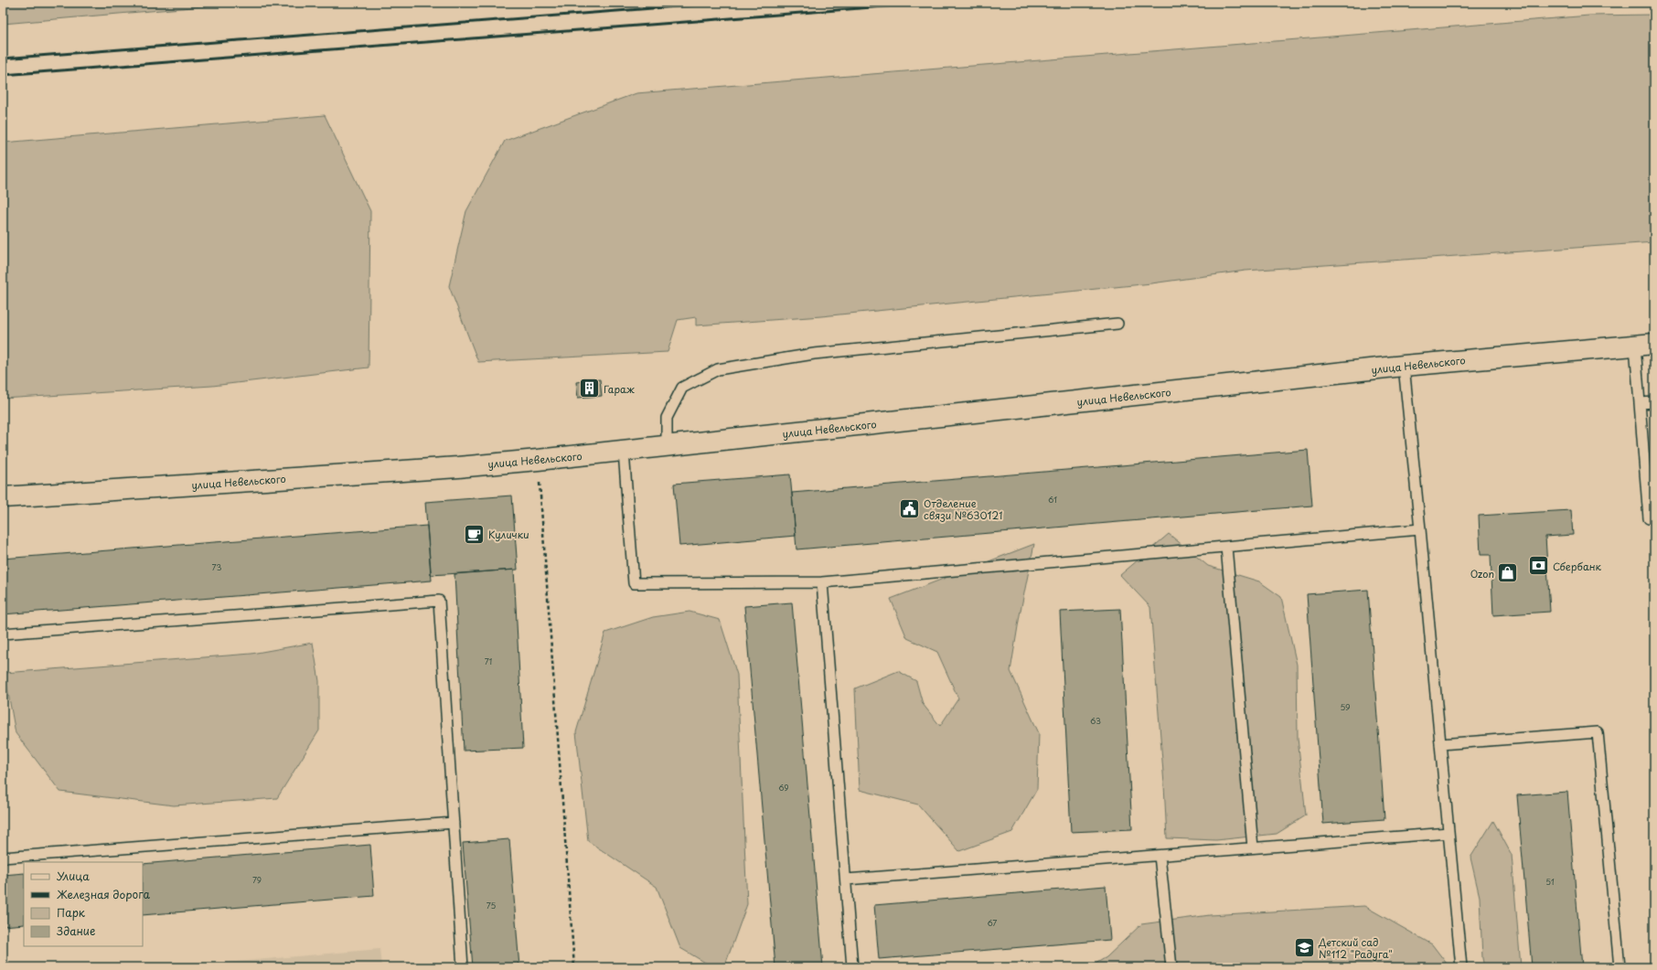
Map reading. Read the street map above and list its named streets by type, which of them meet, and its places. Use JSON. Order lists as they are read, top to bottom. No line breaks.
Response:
{"streets":{"street":["улица Невельского"]},"places":{"building":["Гараж"],"public building":["Отделение связи №630121"],"cafe":["Кулички"],"bank":["Сбербанк"],"shop":["Ozon"],"school or university":["Детский сад №112 \"Радуга\""]},"house_numbers":["61","73","71","59","63","69","79","51","75","67"],"legend":["Улица","Железная дорога","Парк","Здание"]}
